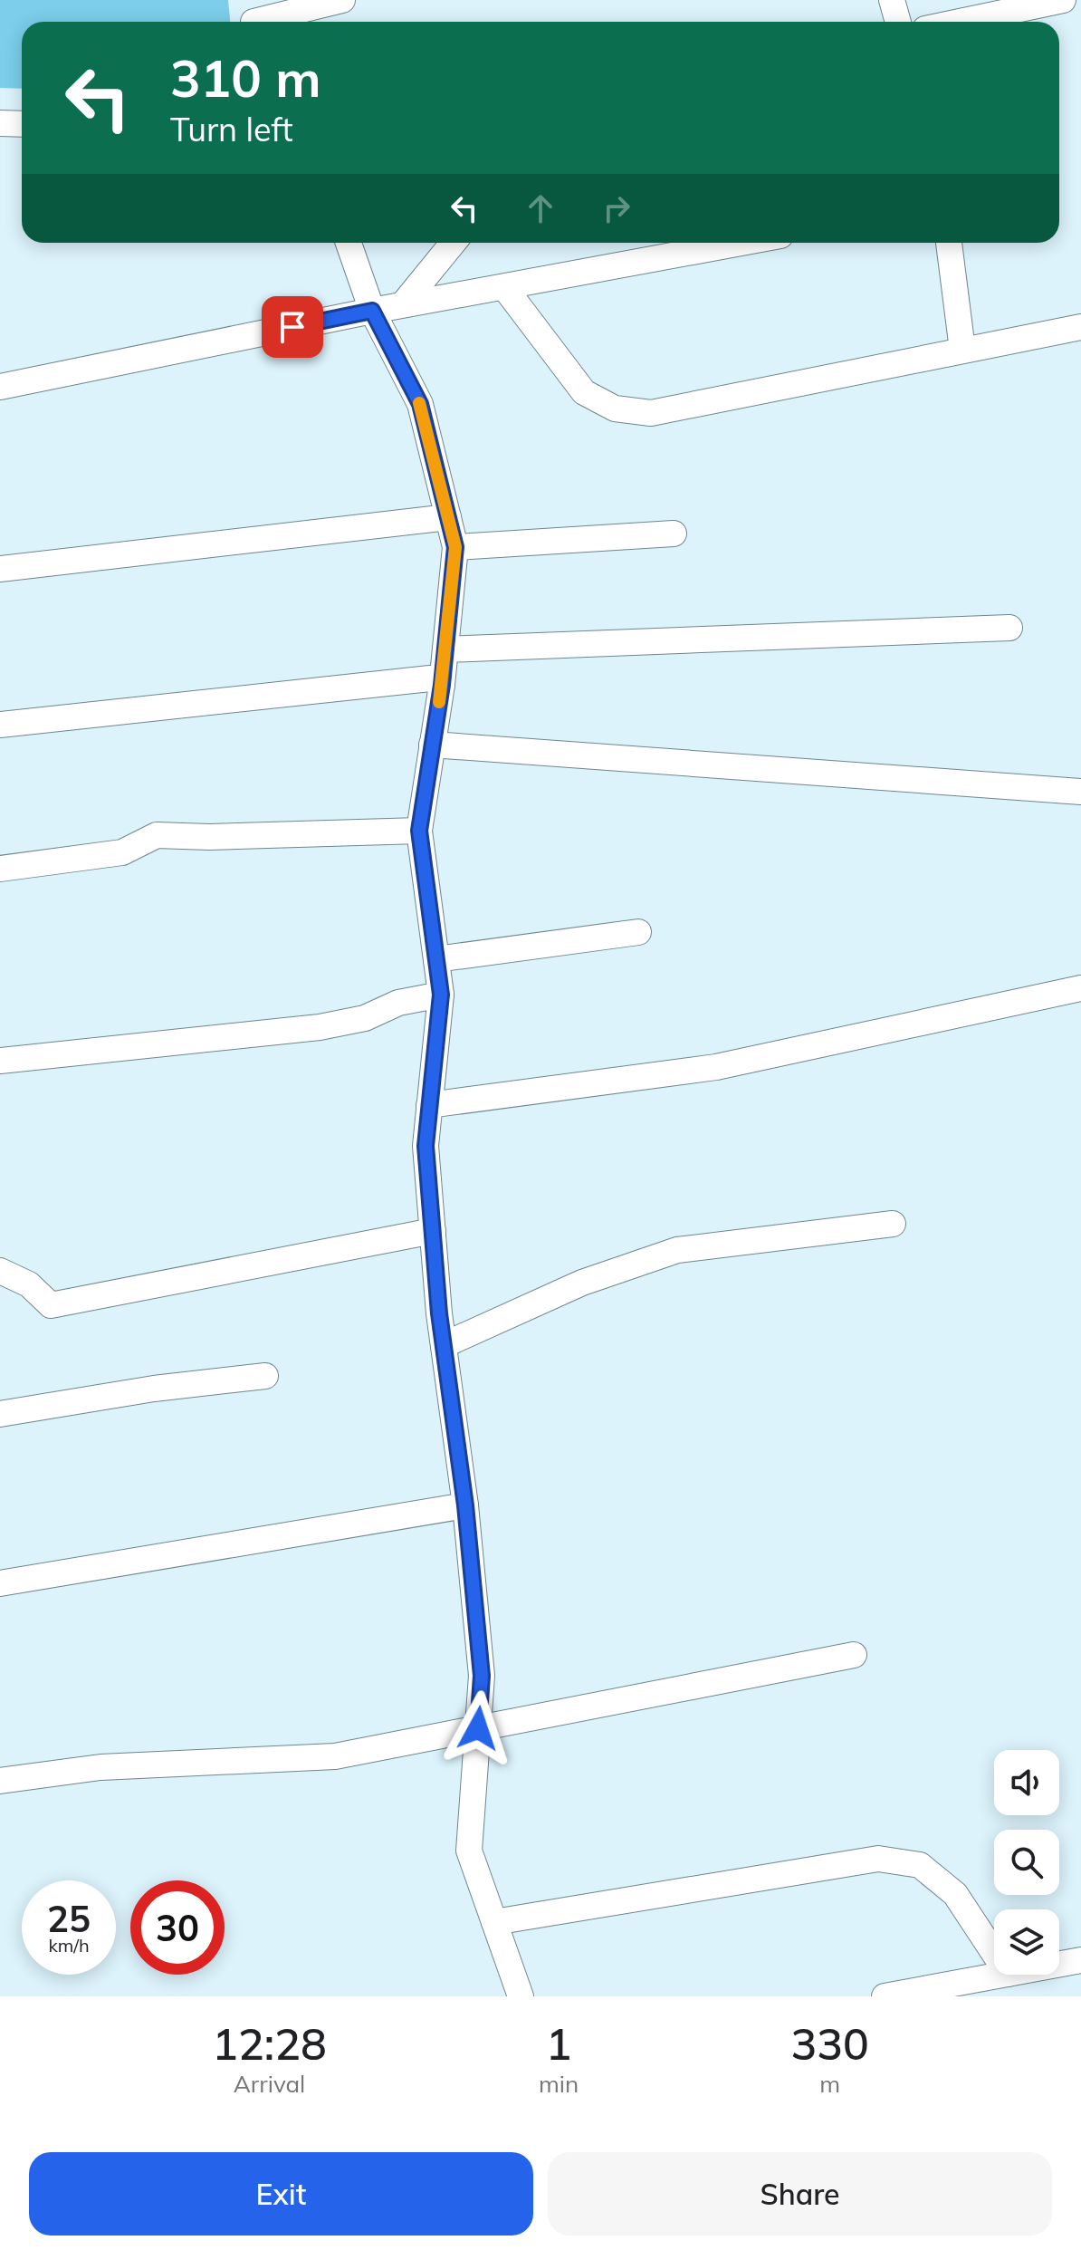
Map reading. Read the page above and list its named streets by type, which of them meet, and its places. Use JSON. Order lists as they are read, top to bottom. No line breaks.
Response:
{"page":{"turn":["310 m","Turn left"],"speed":"25 km/h","limit":"30","eta":["12:28","Arrival","1","min","330","m"],"buttons":["Exit","Share"]}}
